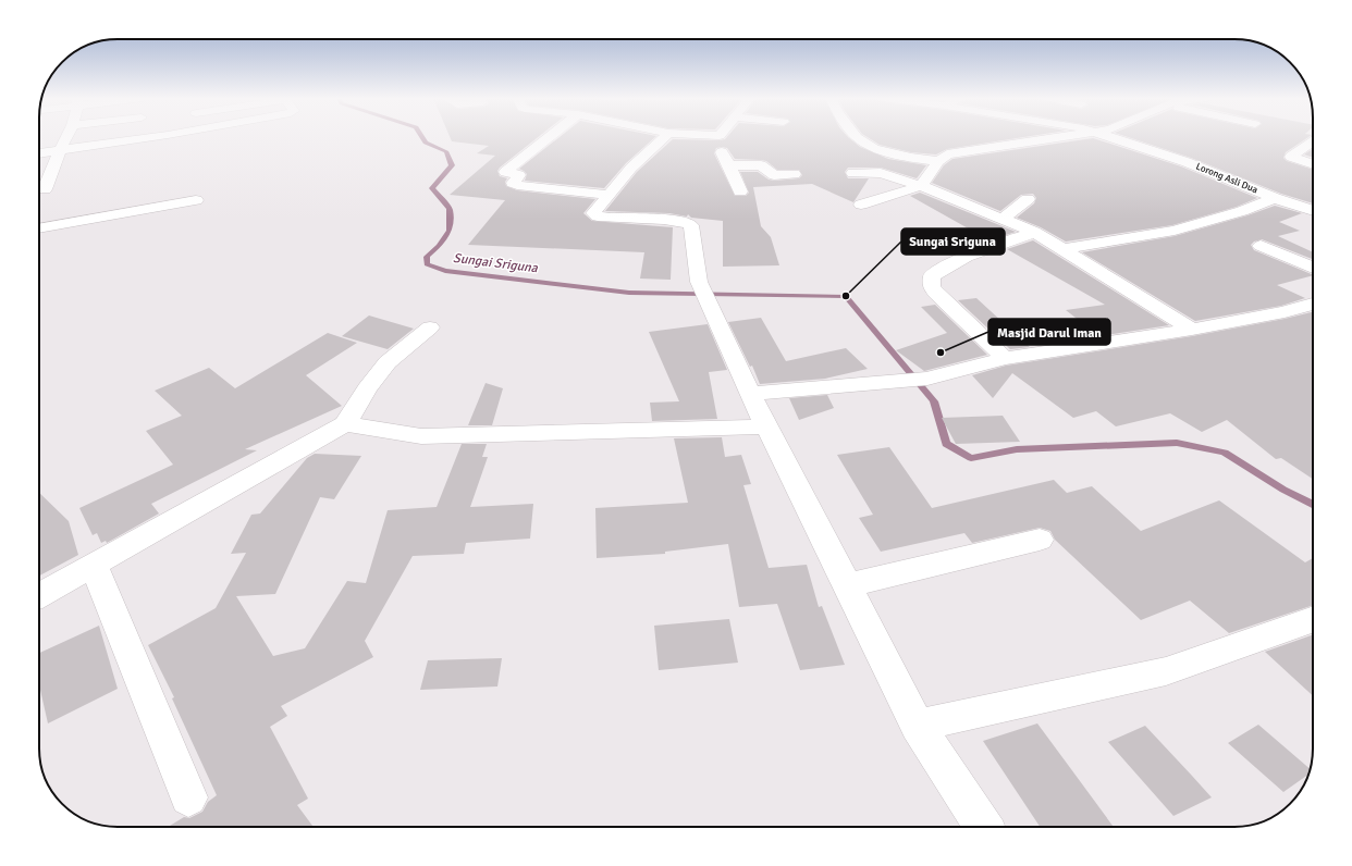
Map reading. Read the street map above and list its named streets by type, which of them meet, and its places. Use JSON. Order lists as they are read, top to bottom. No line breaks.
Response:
{"streets":{"street":["Lorong Asli Dua"]},"water":["Sungai Sriguna"],"places":["Sungai Sriguna","Masjid Darul Iman"]}
